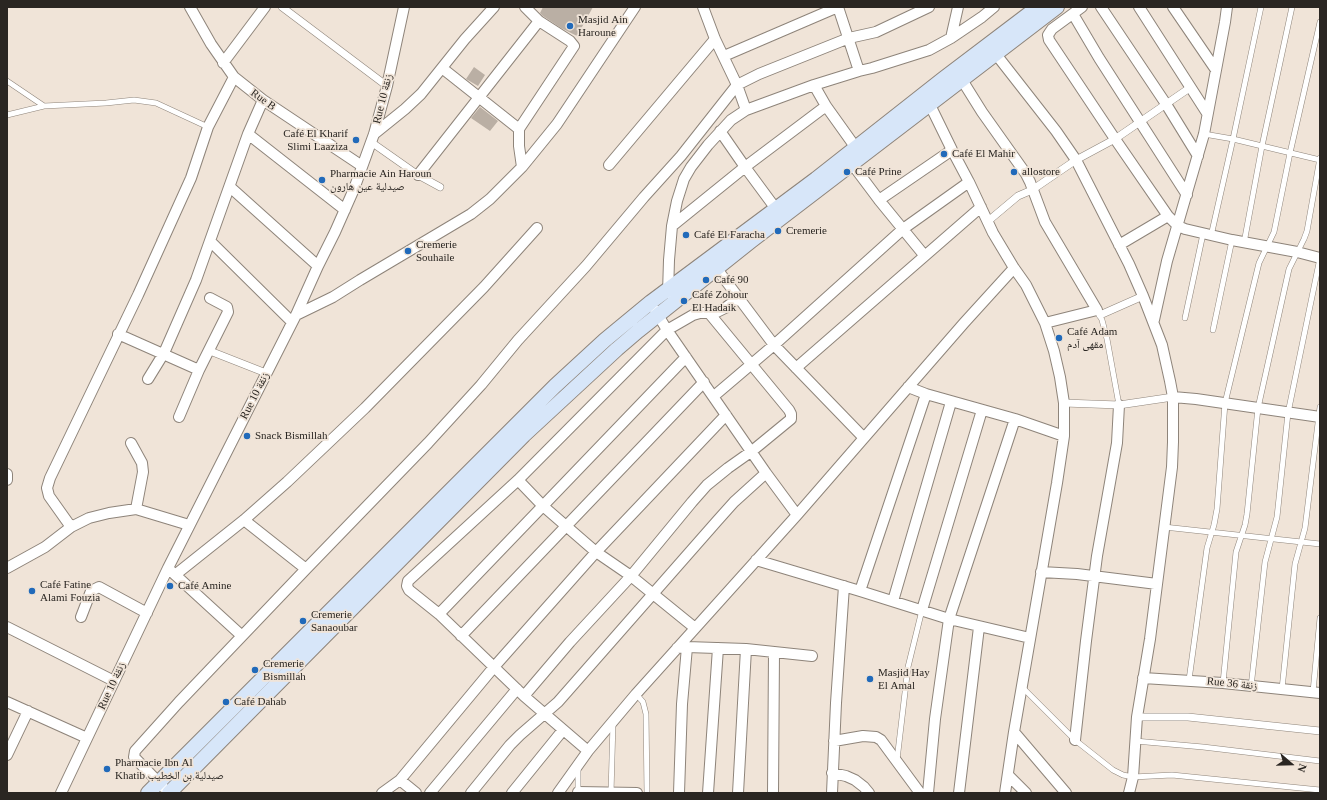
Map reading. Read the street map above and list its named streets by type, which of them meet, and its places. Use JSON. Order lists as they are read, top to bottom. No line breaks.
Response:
{"streets":{"street":["Rue 10 زنقة","Rue B","Rue 36 زنقة"]},"crossings":[["Rue 10 زنقة","Rue B"]],"places":["Masjid Ain Haroune","Café El Kharif Slimi Laaziza","Café El Mahir","Café Prine","allostore","Pharmacie Ain Haroun صيدلية عين هارون","Cremerie","Café El Faracha","Cremerie Souhaile","Café 90","Café Zohour El Hadaik","Café Adam مقهى آدم","Snack Bismillah","Café Amine","Café Fatine Alami Fouzia","Cremerie Sanaoubar","Cremerie Bismillah","Masjid Hay El Amal","Café Dahab","Pharmacie Ibn Al Khatib صيدلية بن الخطيب"],"north":"right"}
